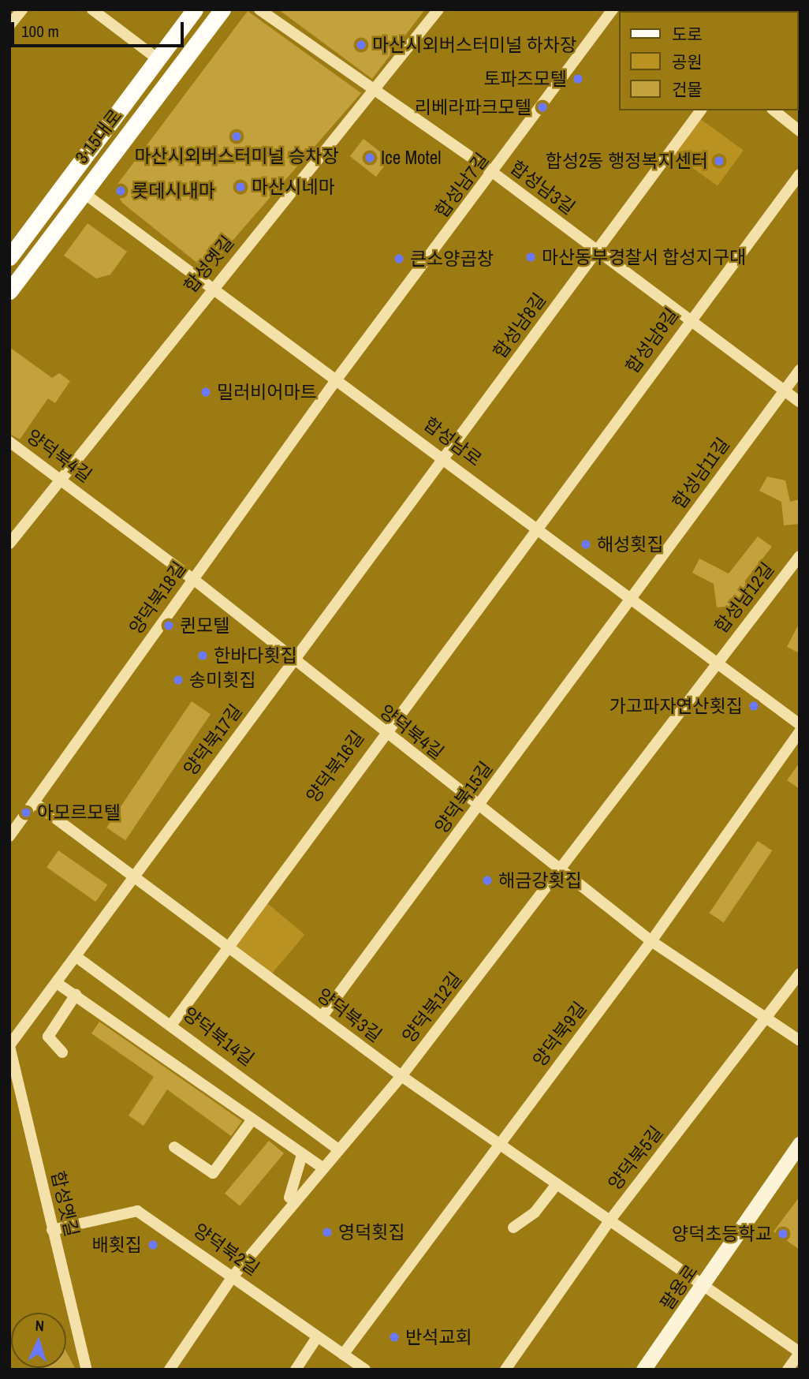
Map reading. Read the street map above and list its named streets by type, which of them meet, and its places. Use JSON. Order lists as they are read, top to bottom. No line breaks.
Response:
{"streets":{"main road":["3·15대로","팔용로"],"street":["합성남7길","합성남3길","합성옛길","합성남8길","합성남9길","합성남로","양덕북4길","합성남11길","양덕북18길","합성남12길","양덕북17길","양덕북16길","양덕북15길","양덕북12길","양덕북3길","양덕북9길","양덕북14길","양덕북5길","양덕북2길"]},"crossings":[["3·15대로","합성남로"],["합성남7길","합성남3길"],["합성남7길","합성남로"],["합성남7길","양덕북18길"],["합성남3길","합성옛길"],["합성남3길","합성남8길"],["합성남3길","합성남9길"],["합성남3길","합성남11길"],["합성옛길","합성남로"],["합성옛길","양덕북4길"],["합성옛길","양덕북17길"],["합성옛길","양덕북2길"],["합성남8길","합성남로"],["합성남8길","양덕북17길"],["합성남9길","합성남로"],["합성남9길","양덕북16길"],["합성남로","합성남11길"],["합성남로","양덕북18길"],["합성남로","합성남12길"],["합성남로","양덕북17길"],["합성남로","양덕북16길"],["합성남로","양덕북15길"],["합성남로","양덕북12길"],["양덕북4길","양덕북18길"],["양덕북4길","양덕북17길"],["양덕북4길","양덕북16길"],["양덕북4길","양덕북15길"],["양덕북4길","양덕북12길"],["양덕북4길","양덕북9길"],["양덕북4길","양덕북5길"],["합성남11길","양덕북15길"],["양덕북18길","양덕북3길"],["합성남12길","양덕북12길"],["양덕북17길","양덕북3길"],["양덕북17길","양덕북14길"],["양덕북16길","양덕북3길"],["양덕북16길","양덕북14길"],["양덕북15길","양덕북3길"],["양덕북12길","양덕북3길"],["양덕북12길","양덕북14길"],["양덕북12길","양덕북2길"],["양덕북3길","양덕북9길"],["양덕북3길","양덕북5길"],["양덕북3길","팔용로"],["양덕북9길","양덕북2길"]],"places":["마산시외버스터미널 하차장","토파즈모텔","리베라파크모텔","마산시외버스터미널 승차장","Ice Motel","합성2동 행정복지센터","마산시네마","롯데시내마","마산동부경찰서 합성지구대","큰소양곱창","밀러비어마트","해성횟집","퀸모텔","한바다횟집","송미횟집","가고파자연산횟집","아모르모텔","해금강횟집","영덕횟집","양덕초등학교","배횟집","반석교회"],"legend":["도로","공원","건물"],"scale_bar":"100 m","north":"top"}
